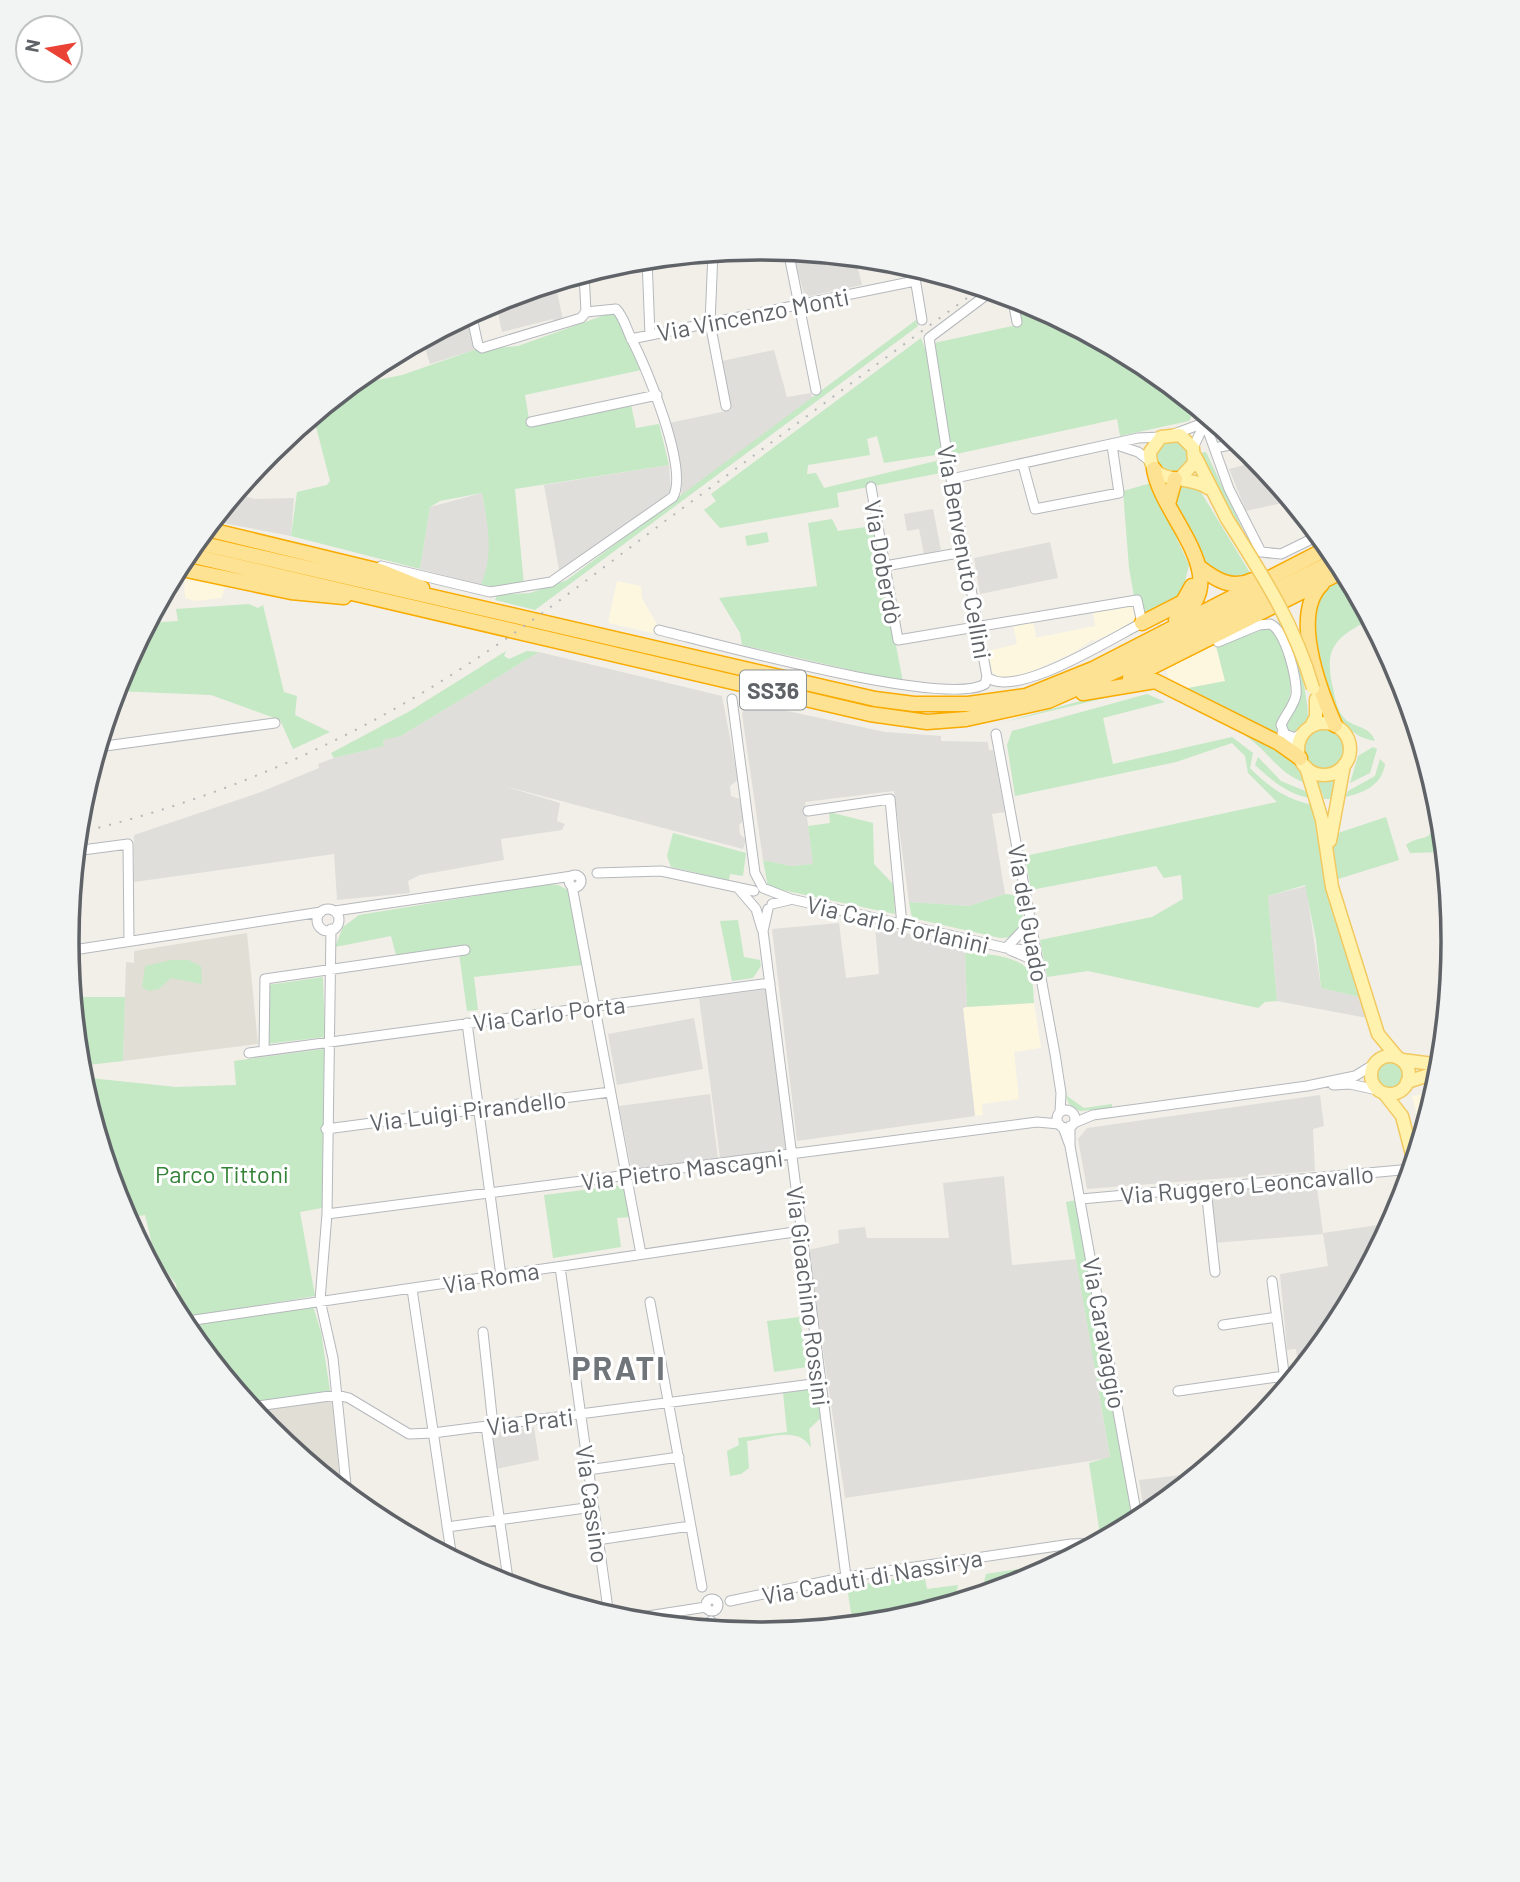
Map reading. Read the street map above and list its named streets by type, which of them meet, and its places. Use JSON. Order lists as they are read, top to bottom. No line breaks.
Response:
{"streets":{"highway":["SS36"],"street":["Via Vincenzo Monti","Via Benvenuto Cellini","Via Doberdò","Via del Guado","Via Carlo Forlanini","Via Carlo Porta","Via Luigi Pirandello","Via Pietro Mascagni","Via Ruggero Leoncavallo","Via Roma","Via Gioachino Rossini","Via Caravaggio","Via Prati","Via Cassino","Via Caduti di Nassirya"]},"crossings":[["Via Benvenuto Cellini","Via Doberdò"],["Via del Guado","Via Carlo Forlanini"],["Via del Guado","Via Pietro Mascagni"],["Via del Guado","Via Caravaggio"],["Via Carlo Forlanini","Via Gioachino Rossini"],["Via Carlo Porta","Via Gioachino Rossini"],["Via Pietro Mascagni","Via Gioachino Rossini"],["Via Pietro Mascagni","Via Caravaggio"],["Via Ruggero Leoncavallo","Via Caravaggio"],["Via Roma","Via Gioachino Rossini"],["Via Roma","Via Cassino"],["Via Gioachino Rossini","Via Prati"],["Via Gioachino Rossini","Via Caduti di Nassirya"],["Via Prati","Via Cassino"]],"districts":["PRATI"],"parks":["Parco Tittoni"],"north":"left"}
